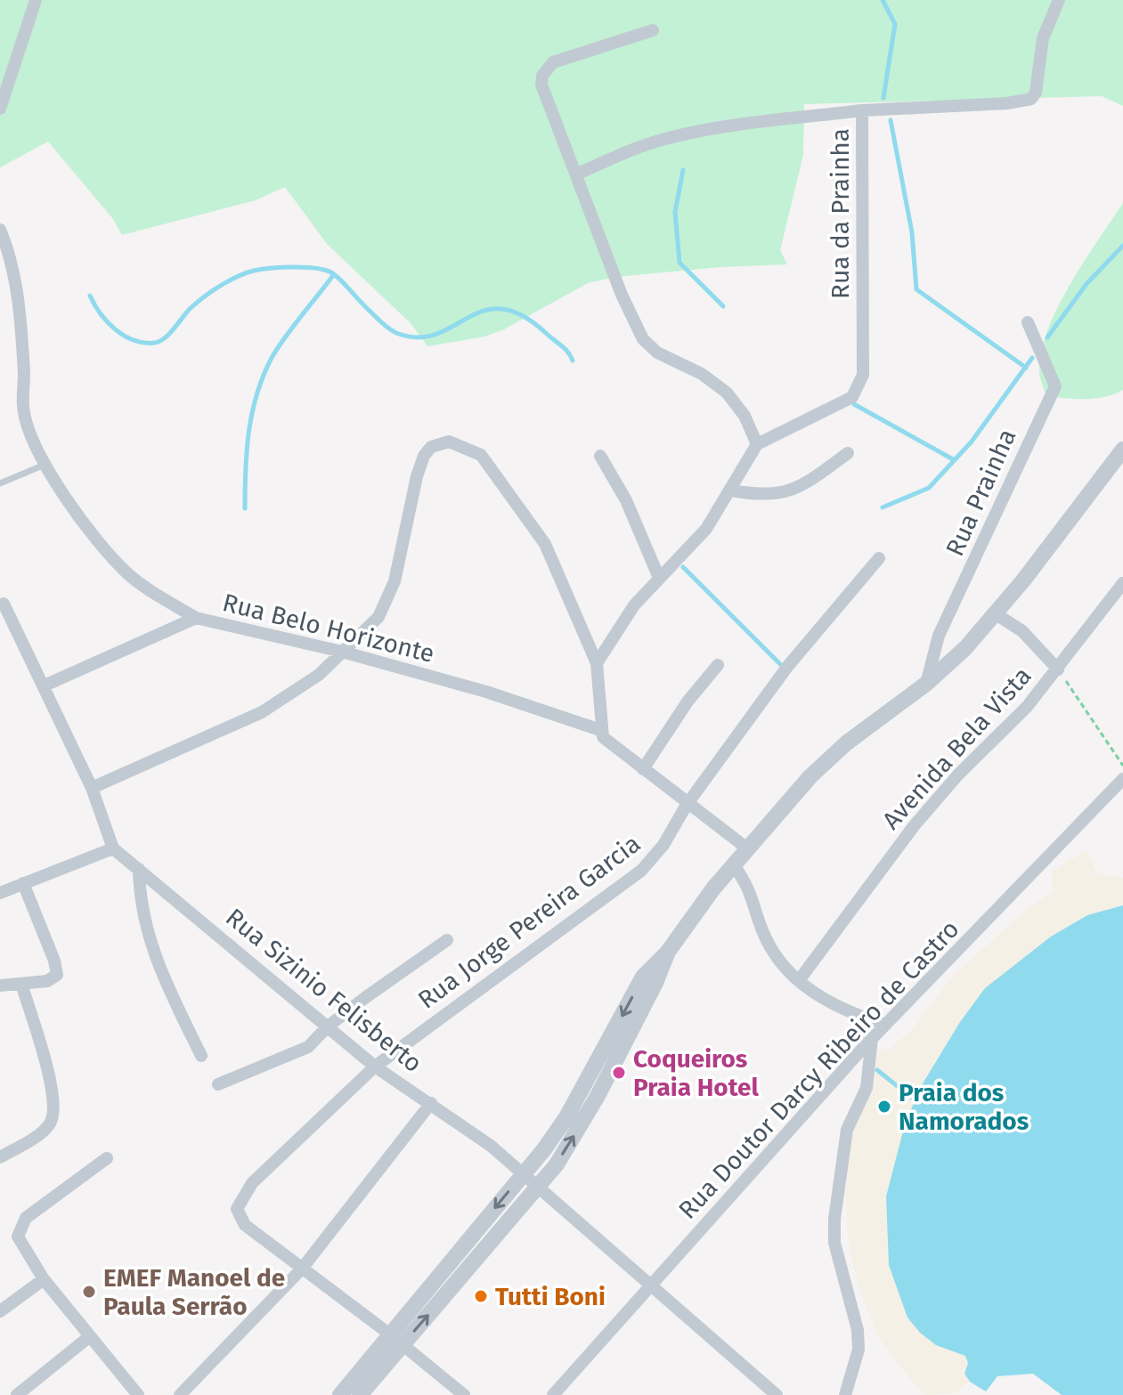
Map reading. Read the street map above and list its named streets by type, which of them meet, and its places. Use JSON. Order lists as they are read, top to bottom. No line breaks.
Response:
{"streets":{"street":["Rua da Prainha","Rua Prainha","Rua Belo Horizonte","Avenida Bela Vista","Rua Jorge Pereira Garcia","Rua Sizinio Felisberto","Rua Doutor Darcy Ribeiro de Castro"]},"crossings":[["Rua Jorge Pereira Garcia","Rua Sizinio Felisberto"],["Rua Sizinio Felisberto","Rua Doutor Darcy Ribeiro de Castro"]],"places":["Coqueiros Praia Hotel","Praia dos Namorados","EMEF Manoel de Paula Serrão","Tutti Boni"]}
